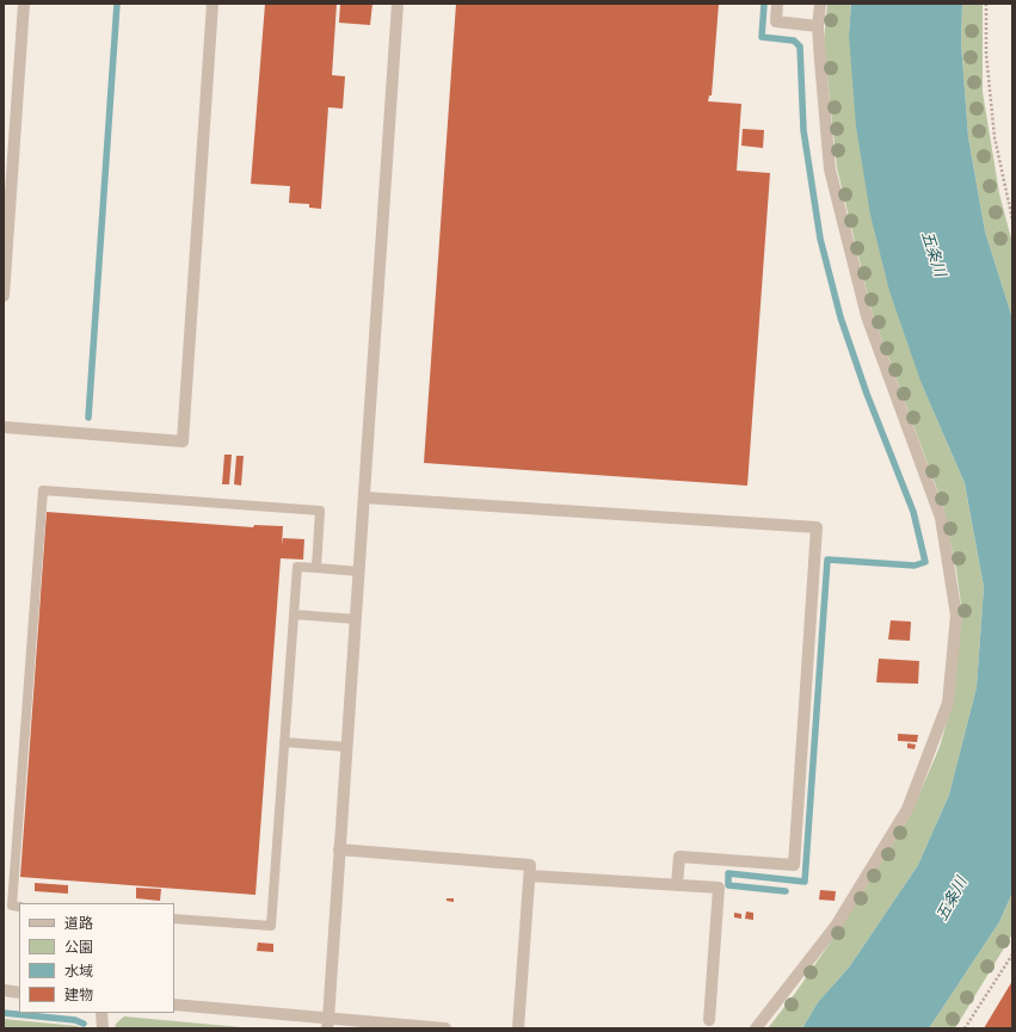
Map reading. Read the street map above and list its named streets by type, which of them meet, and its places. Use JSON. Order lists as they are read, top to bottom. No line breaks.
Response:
{"water":["五条川"],"legend":["道路","公園","水域","建物"]}
